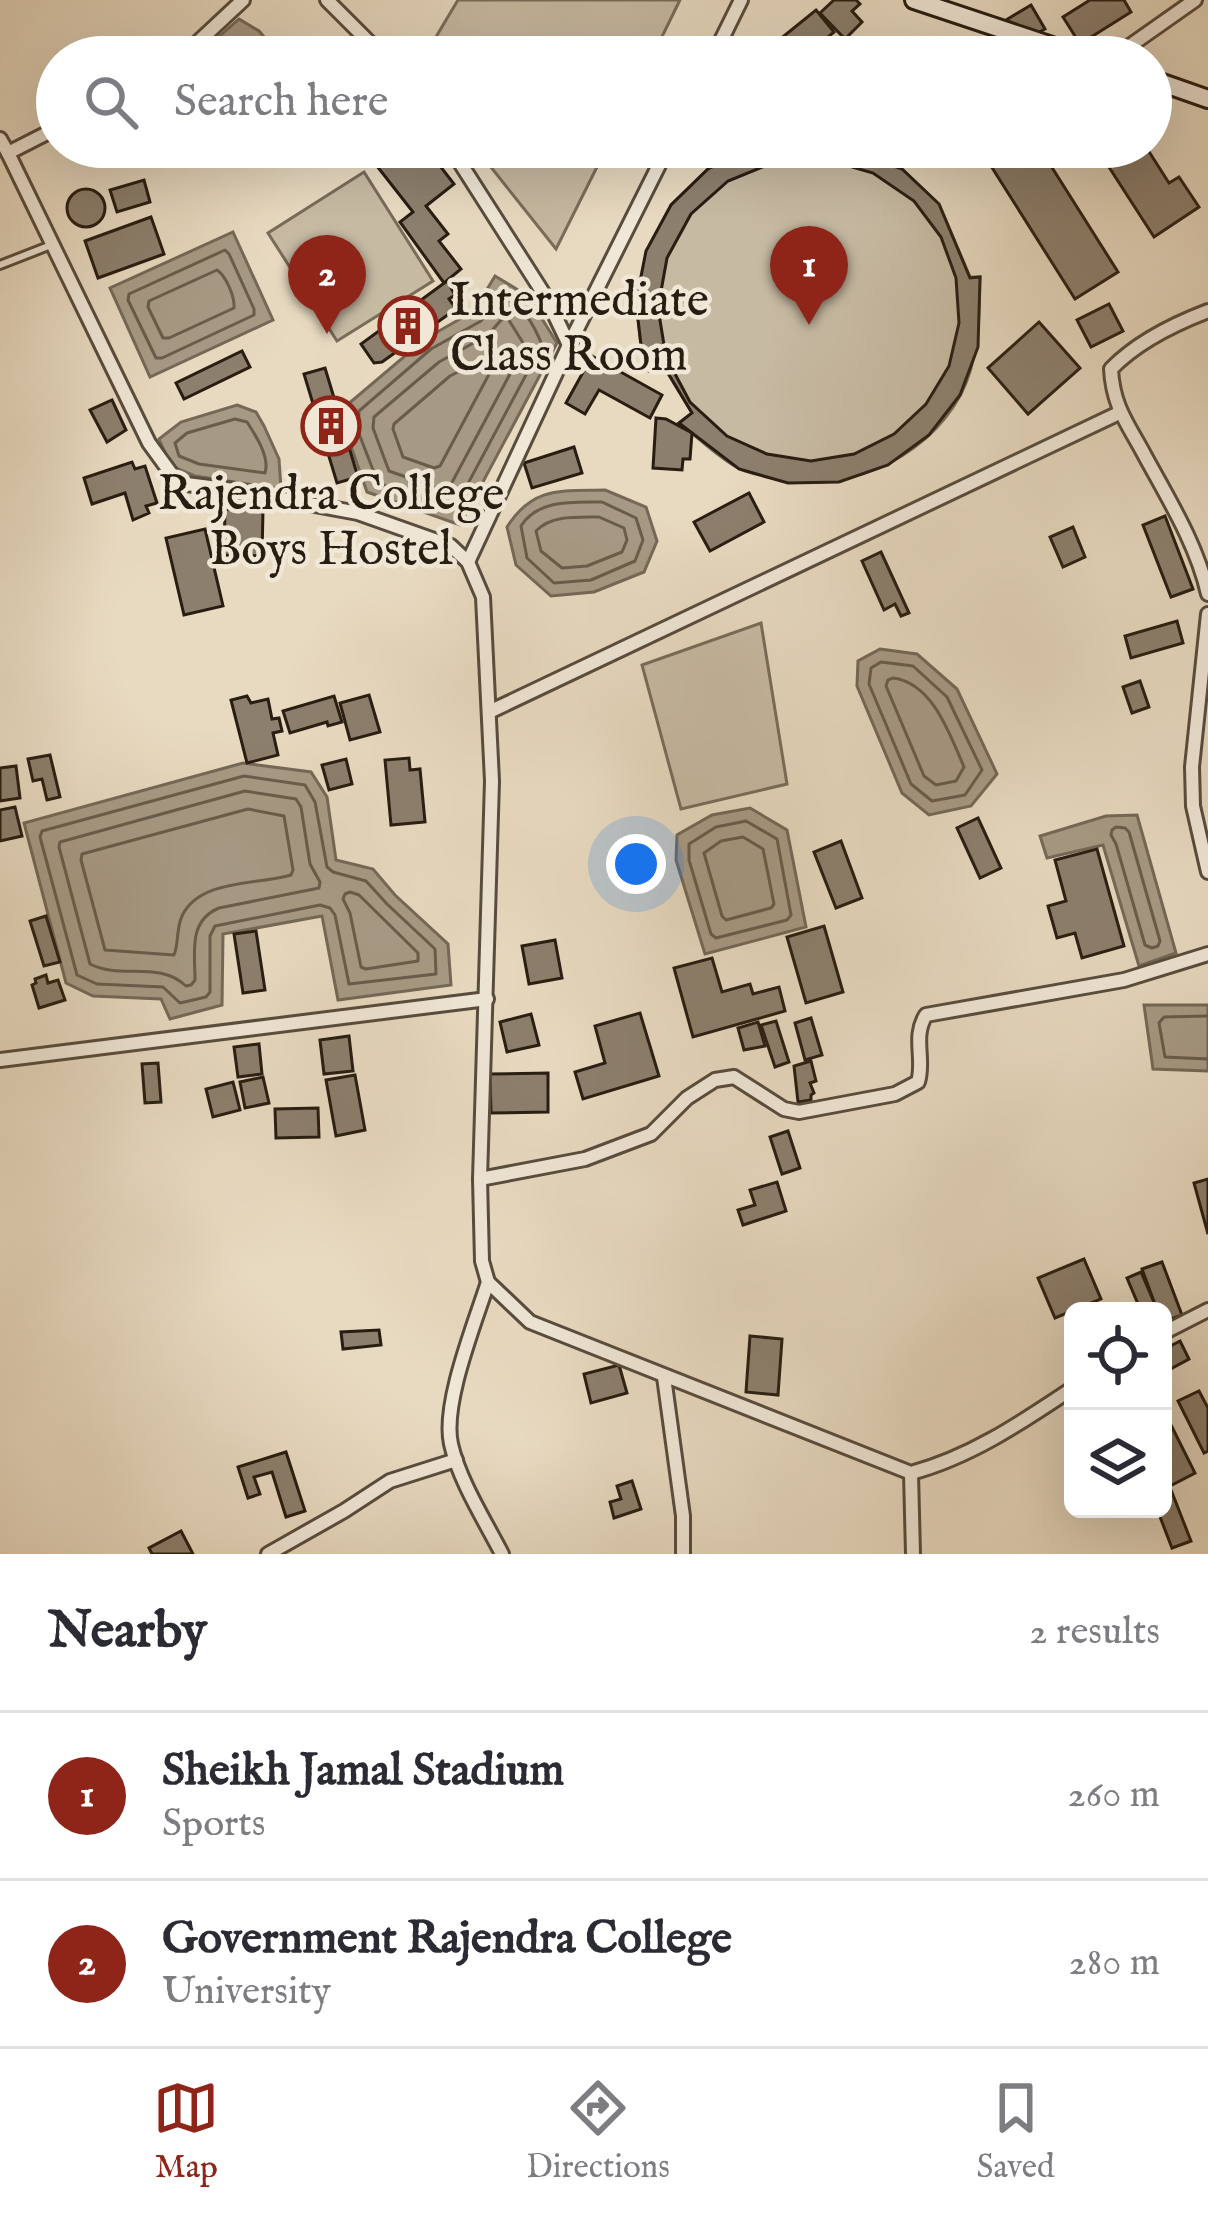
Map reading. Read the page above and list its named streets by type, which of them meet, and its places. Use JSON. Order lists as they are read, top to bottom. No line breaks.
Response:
{"places":{"building":["Intermediate Class Room","Rajendra College Boys Hostel"]},"page":{"search":"Search here","pins":["1","2"],"heading":["Nearby","2 results"],"list":[{"mark":"1","name":"Sheikh Jamal Stadium","note":"Sports","value":"260 m"},{"mark":"2","name":"Government Rajendra College","note":"University","value":"280 m"}],"nav":["Map","Directions","Saved"]}}
